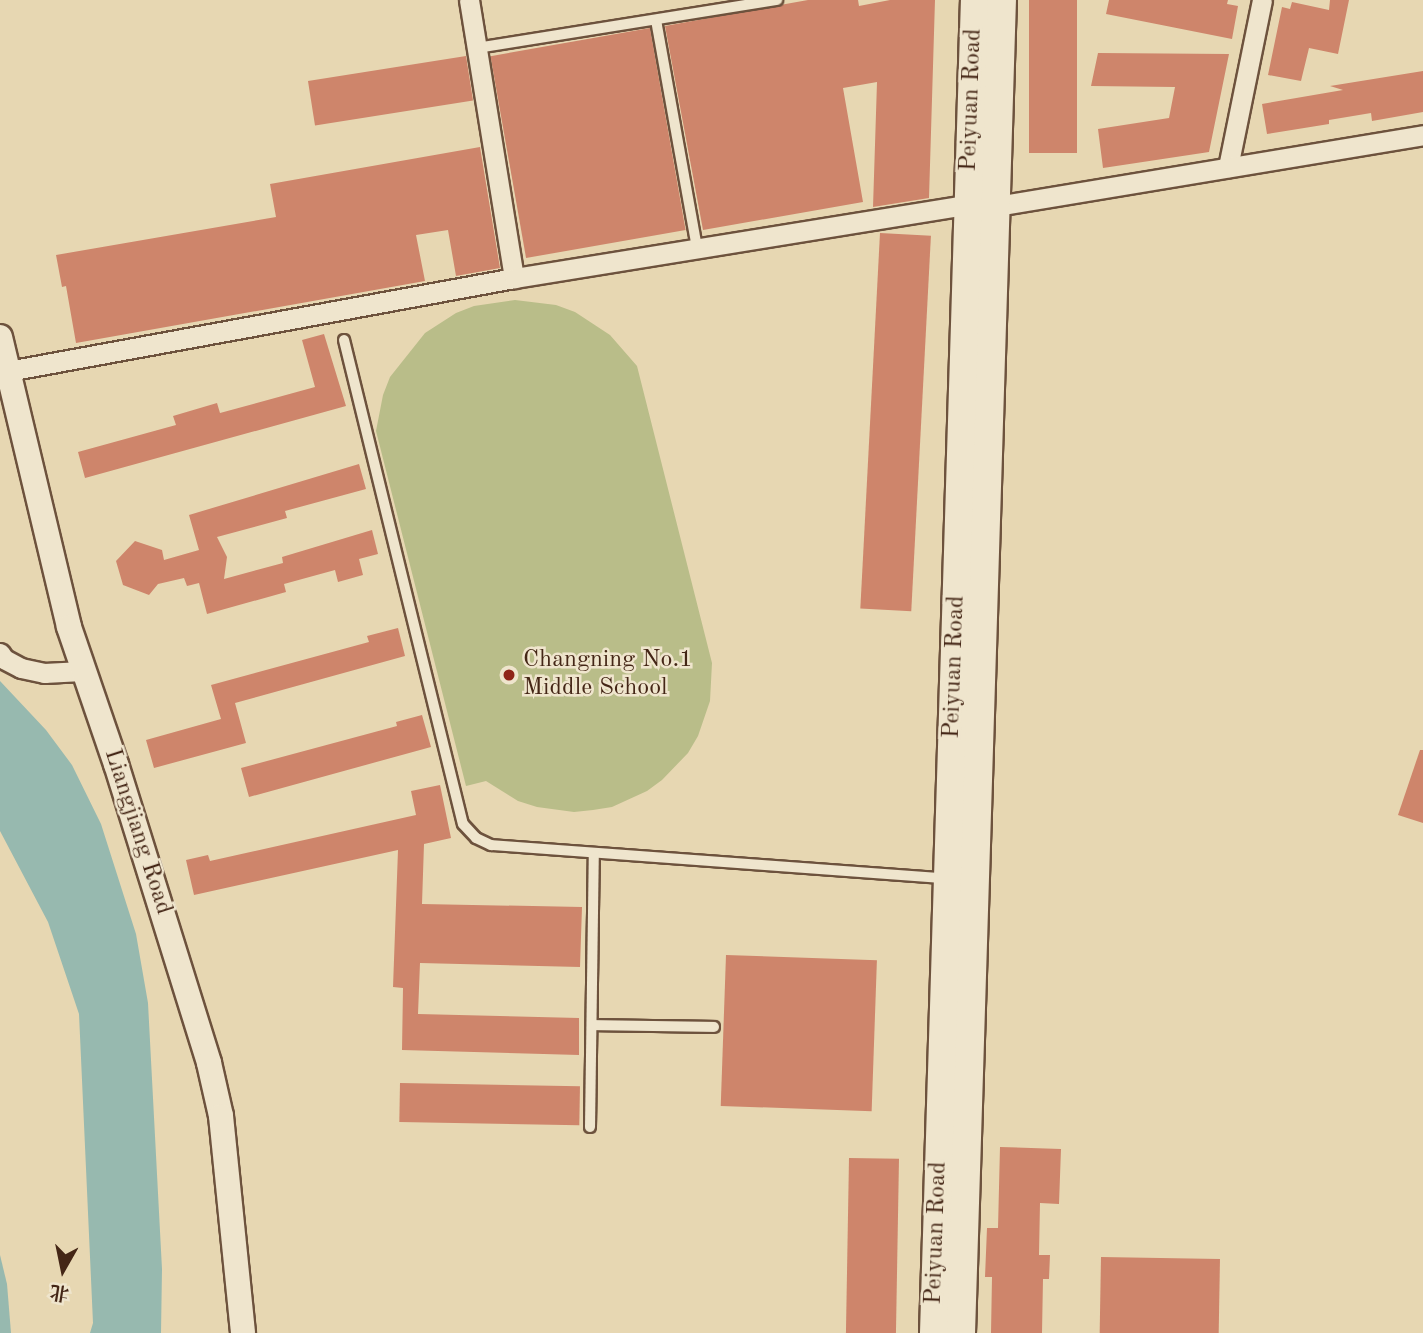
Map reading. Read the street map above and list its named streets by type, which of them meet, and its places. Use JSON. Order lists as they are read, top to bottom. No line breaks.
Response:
{"streets":{"main road":["Peiyuan Road"],"street":["Liangjiang Road"]},"places":["Changning No.1 Middle School"],"north":"bottom"}
